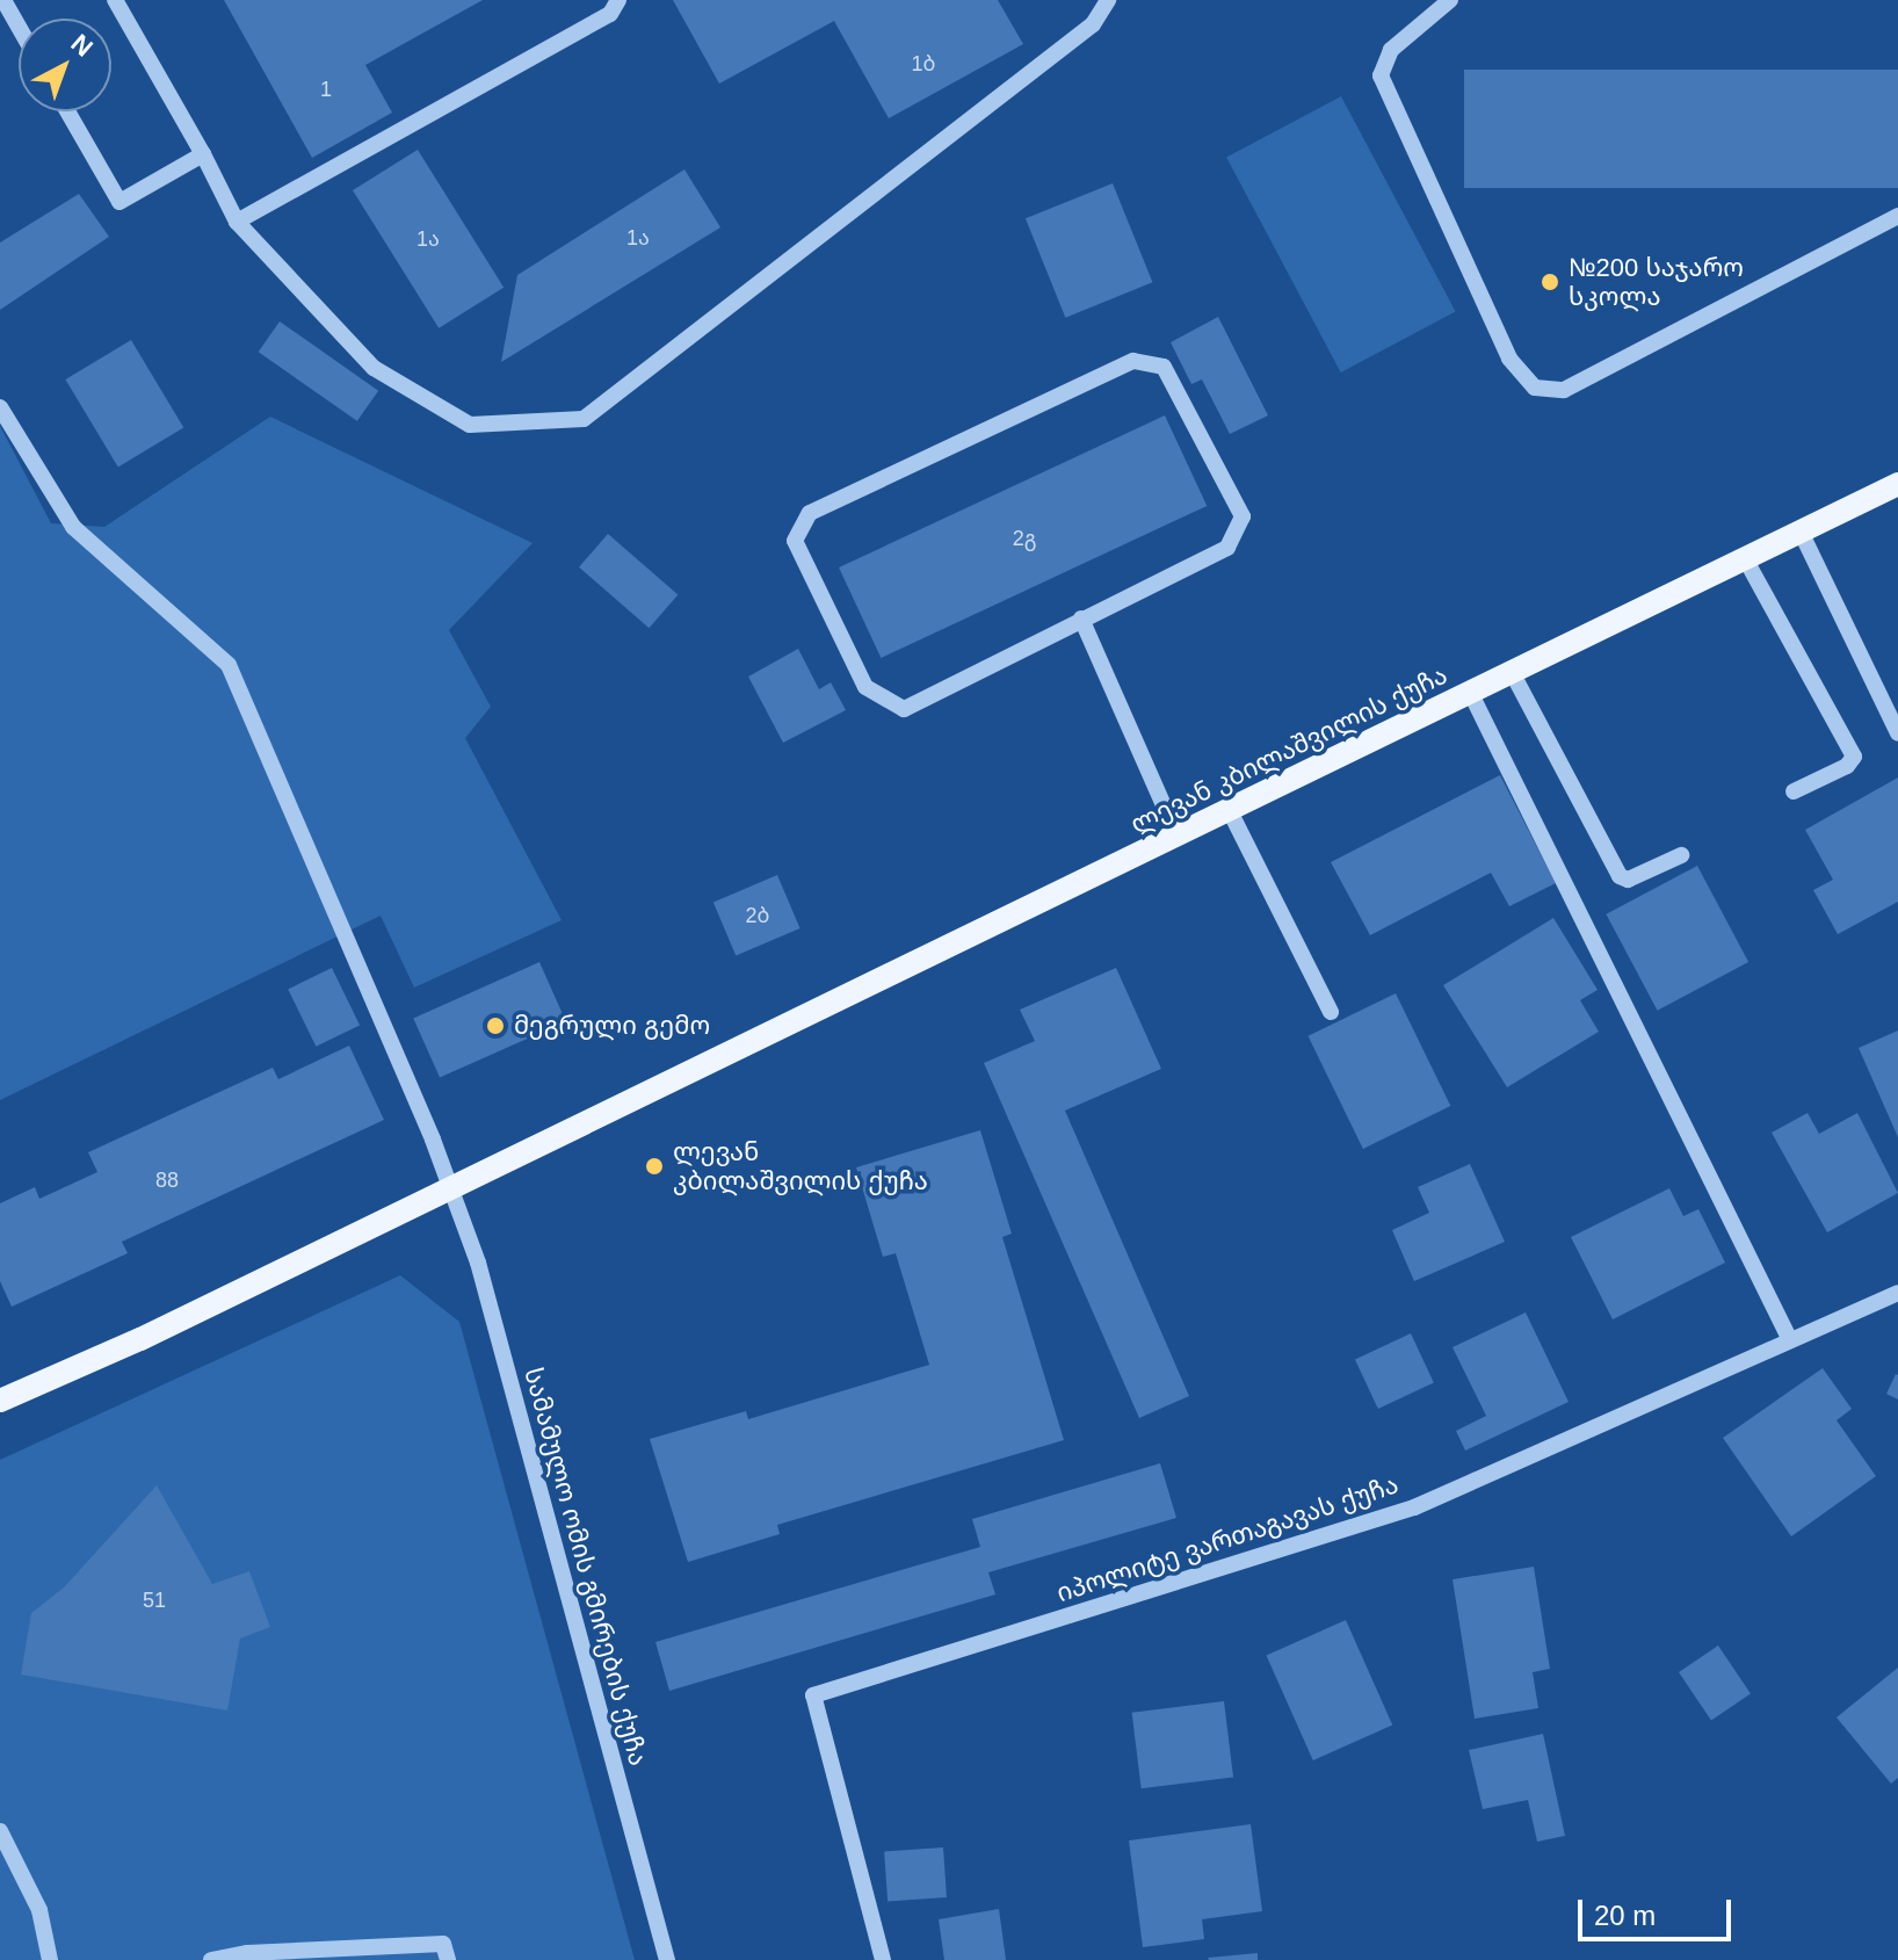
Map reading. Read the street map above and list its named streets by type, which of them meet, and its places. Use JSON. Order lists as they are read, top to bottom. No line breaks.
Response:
{"streets":{"main road":["ლევან კბილაშვილის ქუჩა"],"street":["იპოლიტე ვართაგავას ქუჩა","სამამულო ომის გმირების ქუჩა"]},"crossings":[["ლევან კბილაშვილის ქუჩა","სამამულო ომის გმირების ქუჩა"]],"places":["№200 საჯარო სკოლა","მეგრული გემო","ლევან კბილაშვილის ქუჩა"],"house_numbers":["1ბ","1","1ა","1ა","2გ","2ბ","88","51"],"scale_bar":"20 m","north":"top right"}
